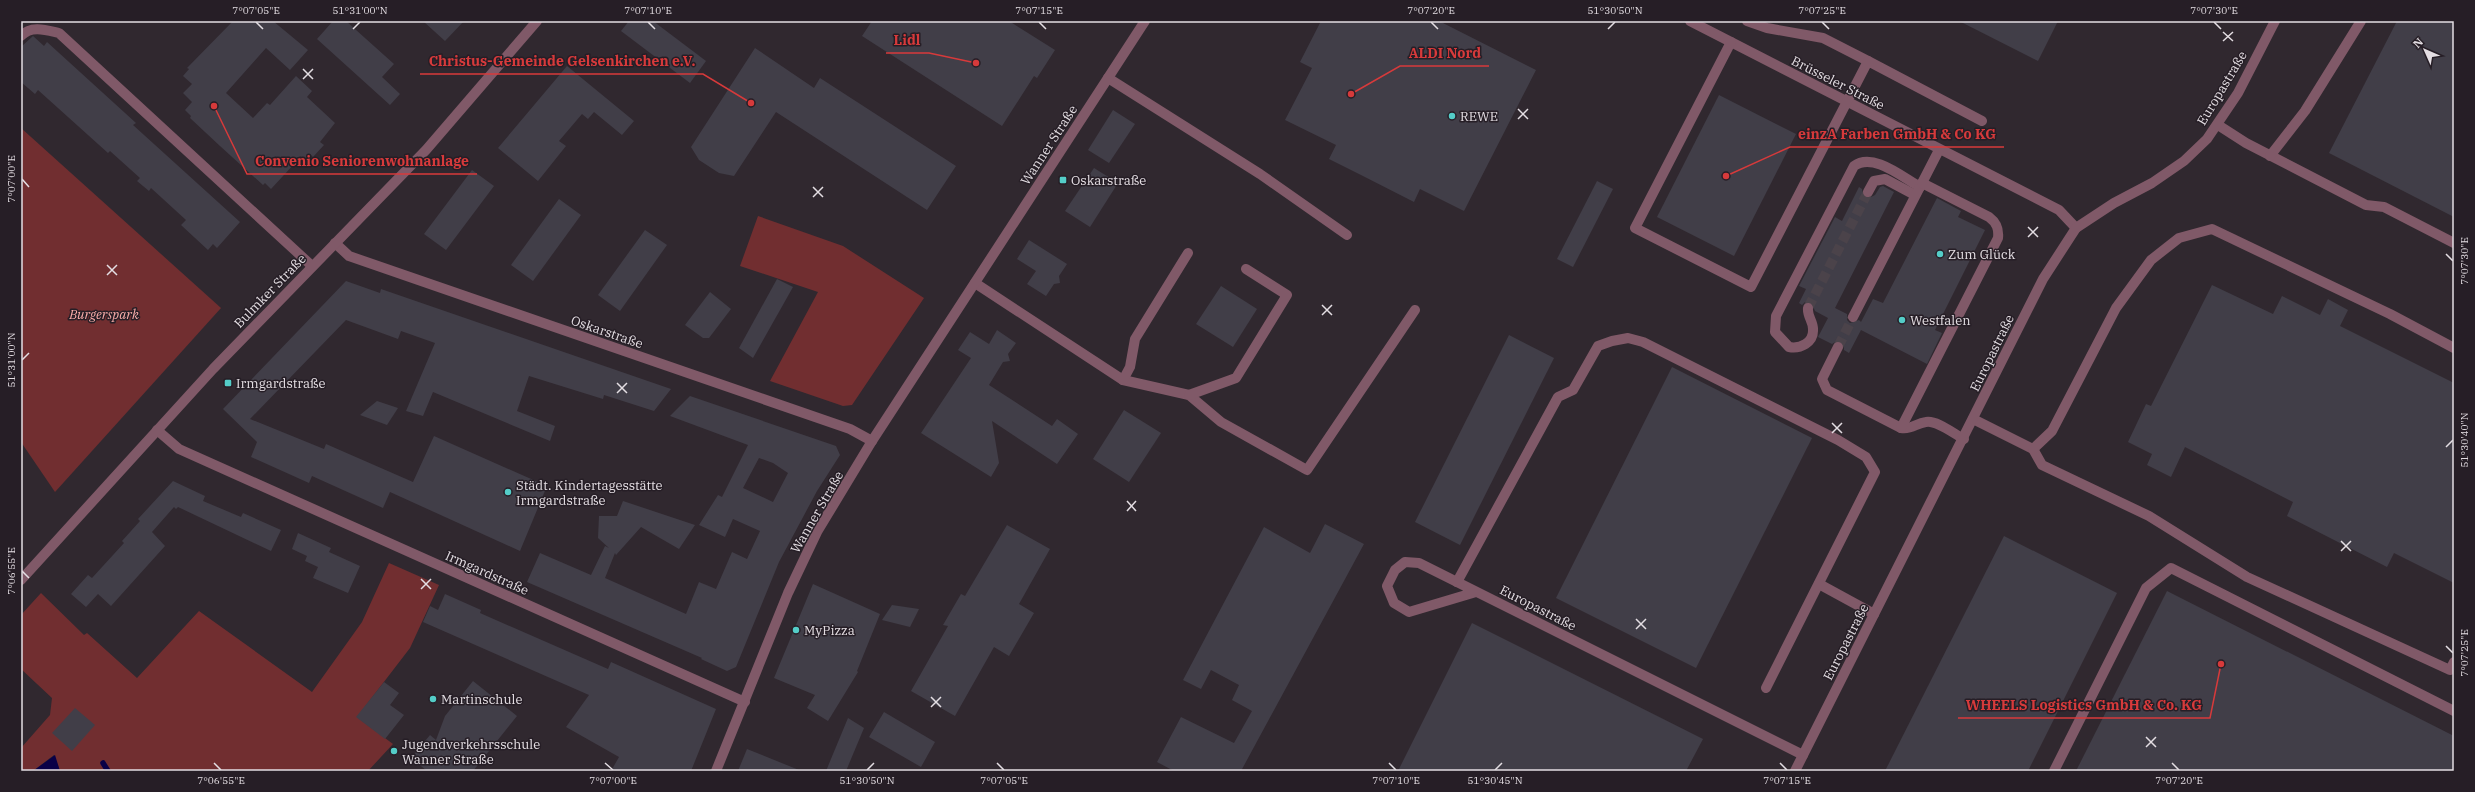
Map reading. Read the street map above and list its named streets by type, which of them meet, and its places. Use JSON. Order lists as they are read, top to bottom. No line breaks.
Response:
{"streets":{"street":["Brüsseler Straße","Europastraße","Wanner Straße","Bulmker Straße","Oskarstraße","Irmgardstraße"]},"crossings":[["Brüsseler Straße","Europastraße"],["Wanner Straße","Oskarstraße"],["Wanner Straße","Irmgardstraße"],["Bulmker Straße","Oskarstraße"],["Bulmker Straße","Irmgardstraße"]],"parks":["Burgerspark"],"places":{"other":["Lidl","ALDI Nord","Christus-Gemeinde Gelsenkirchen e.V.","Convenio Seniorenwohnanlage","REWE","einzA Farben GmbH & Co KG","Zum Glück","Westfalen","Städt. Kindertagesstätte Irmgardstraße","MyPizza","WHEELS Logistics GmbH & Co. KG","Martinschule","Jugendverkehrsschule Wanner Straße"],"transit":["Oskarstraße","Irmgardstraße"]},"north":"top left","coordinates":["7°07'05\"E","51°31'00\"N","7°07'10\"E","7°07'15\"E","7°07'20\"E","51°30'50\"N","7°07'25\"E","7°07'30\"E","7°07'00\"E","51°30'40\"N","7°06'55\"E","51°30'45\"N"]}
